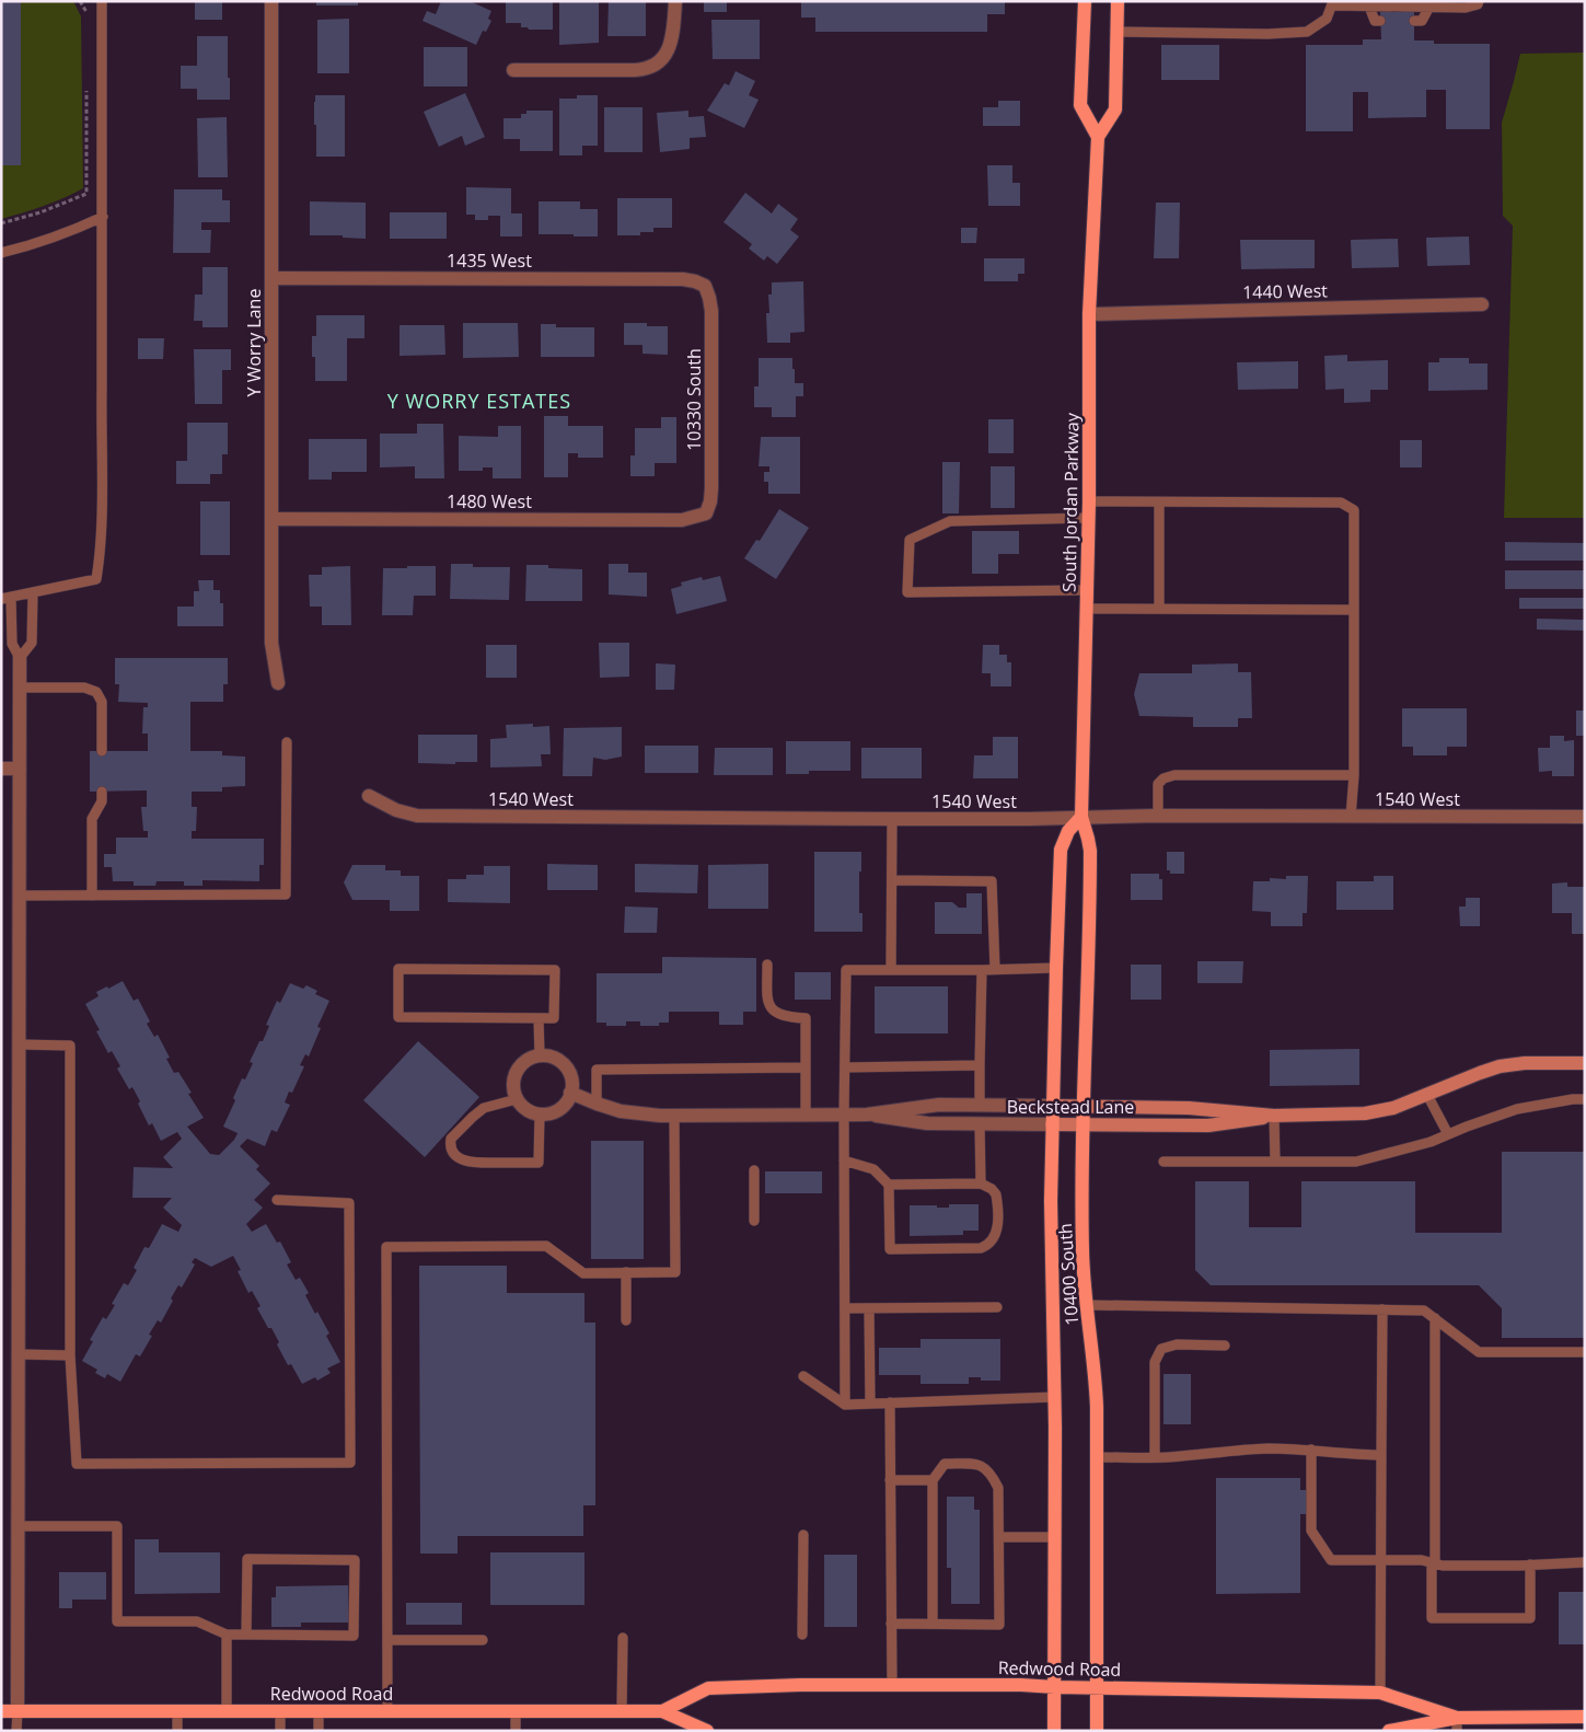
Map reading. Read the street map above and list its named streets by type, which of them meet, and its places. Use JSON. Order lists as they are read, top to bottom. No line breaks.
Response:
{"streets":{"main road":["South Jordan Parkway","10400 South","Redwood Road"],"street":["1435 West","1440 West","Y Worry Lane","10330 South","1480 West","1540 West","Beckstead Lane"]},"crossings":[["1435 West","Y Worry Lane"],["1435 West","10330 South"],["1440 West","South Jordan Parkway"],["Y Worry Lane","1480 West"],["10330 South","1480 West"],["South Jordan Parkway","1540 West"],["South Jordan Parkway","10400 South"],["1540 West","10400 South"],["Beckstead Lane","10400 South"],["10400 South","Redwood Road"]],"districts":["Y WORRY ESTATES"]}
